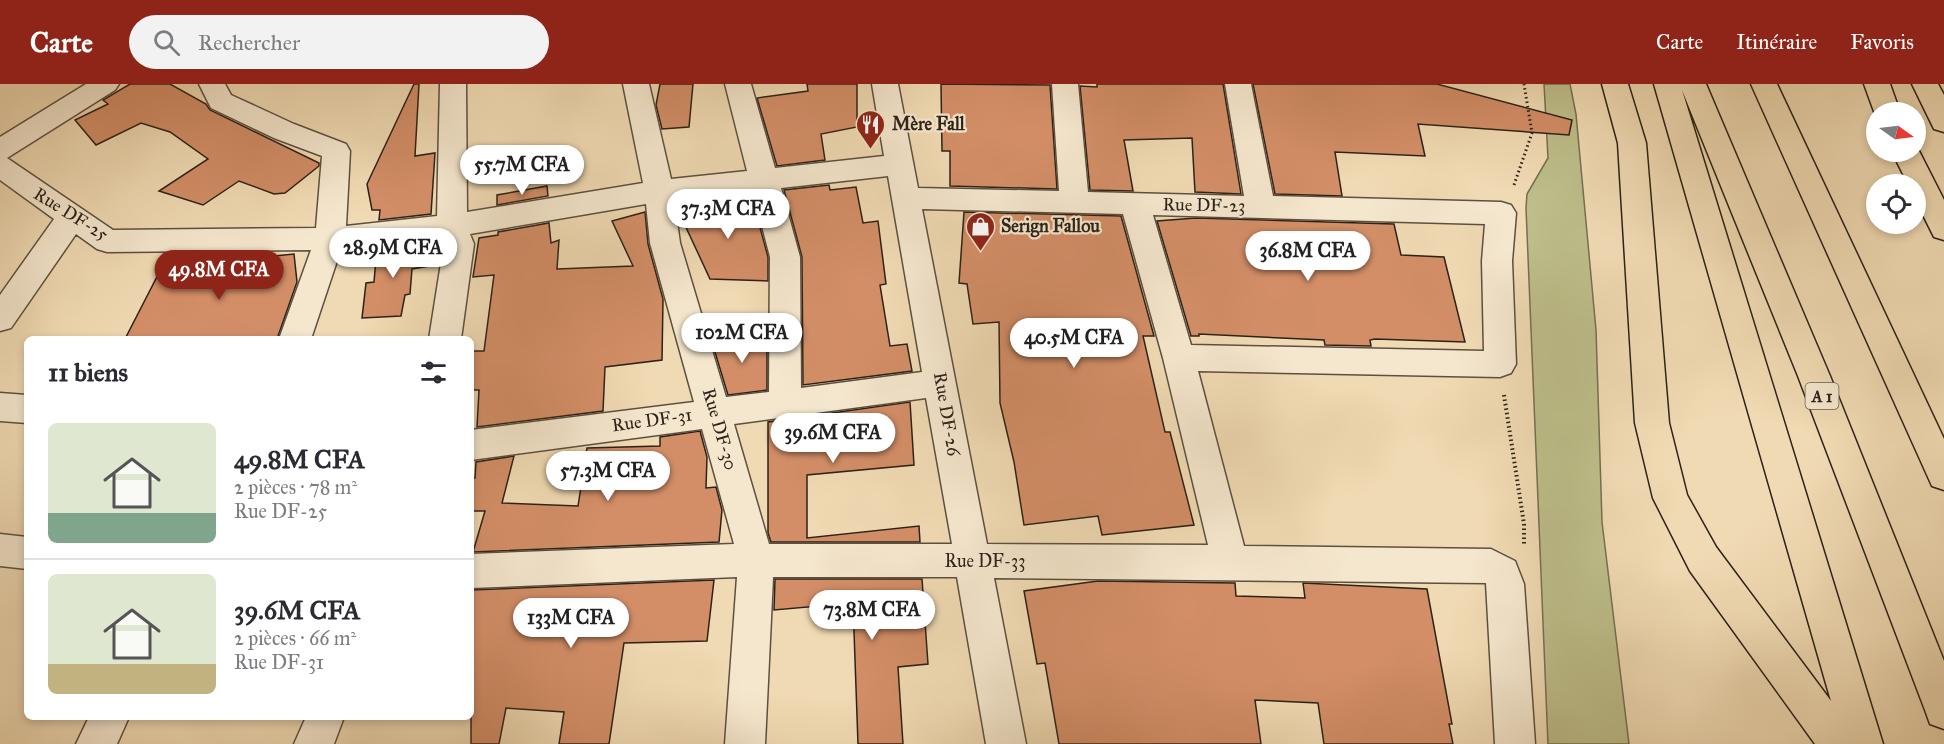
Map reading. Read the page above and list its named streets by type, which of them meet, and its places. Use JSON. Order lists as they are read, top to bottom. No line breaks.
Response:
{"streets":{"highway":["A 1"],"street":["Rue DF-23","Rue DF-25","Rue DF-26","Rue DF-31","Rue DF-30","Rue DF-33"]},"crossings":[["Rue DF-23","Rue DF-26"],["Rue DF-25","Rue DF-26"],["Rue DF-25","Rue DF-30"],["Rue DF-26","Rue DF-31"],["Rue DF-26","Rue DF-33"],["Rue DF-31","Rue DF-30"],["Rue DF-30","Rue DF-33"]],"places":{"restaurant":["Mère Fall"],"shop":["Serign Fallou"]},"north":"right","page":{"header":"Carte","search":"Rechercher","nav":["Carte","Itinéraire","Favoris"],"price":["55.7M CFA","37.3M CFA","28.9M CFA","36.8M CFA","49.8M CFA","102M CFA","40.5M CFA","39.6M CFA","57.3M CFA","73.8M CFA","133M CFA"],"heading":"11 biens","list":[{"name":"49.8M CFA","note":"2 pièces · 78 m² · Rue DF-25"},{"name":"39.6M CFA","note":"2 pièces · 66 m² · Rue DF-31"}]}}
